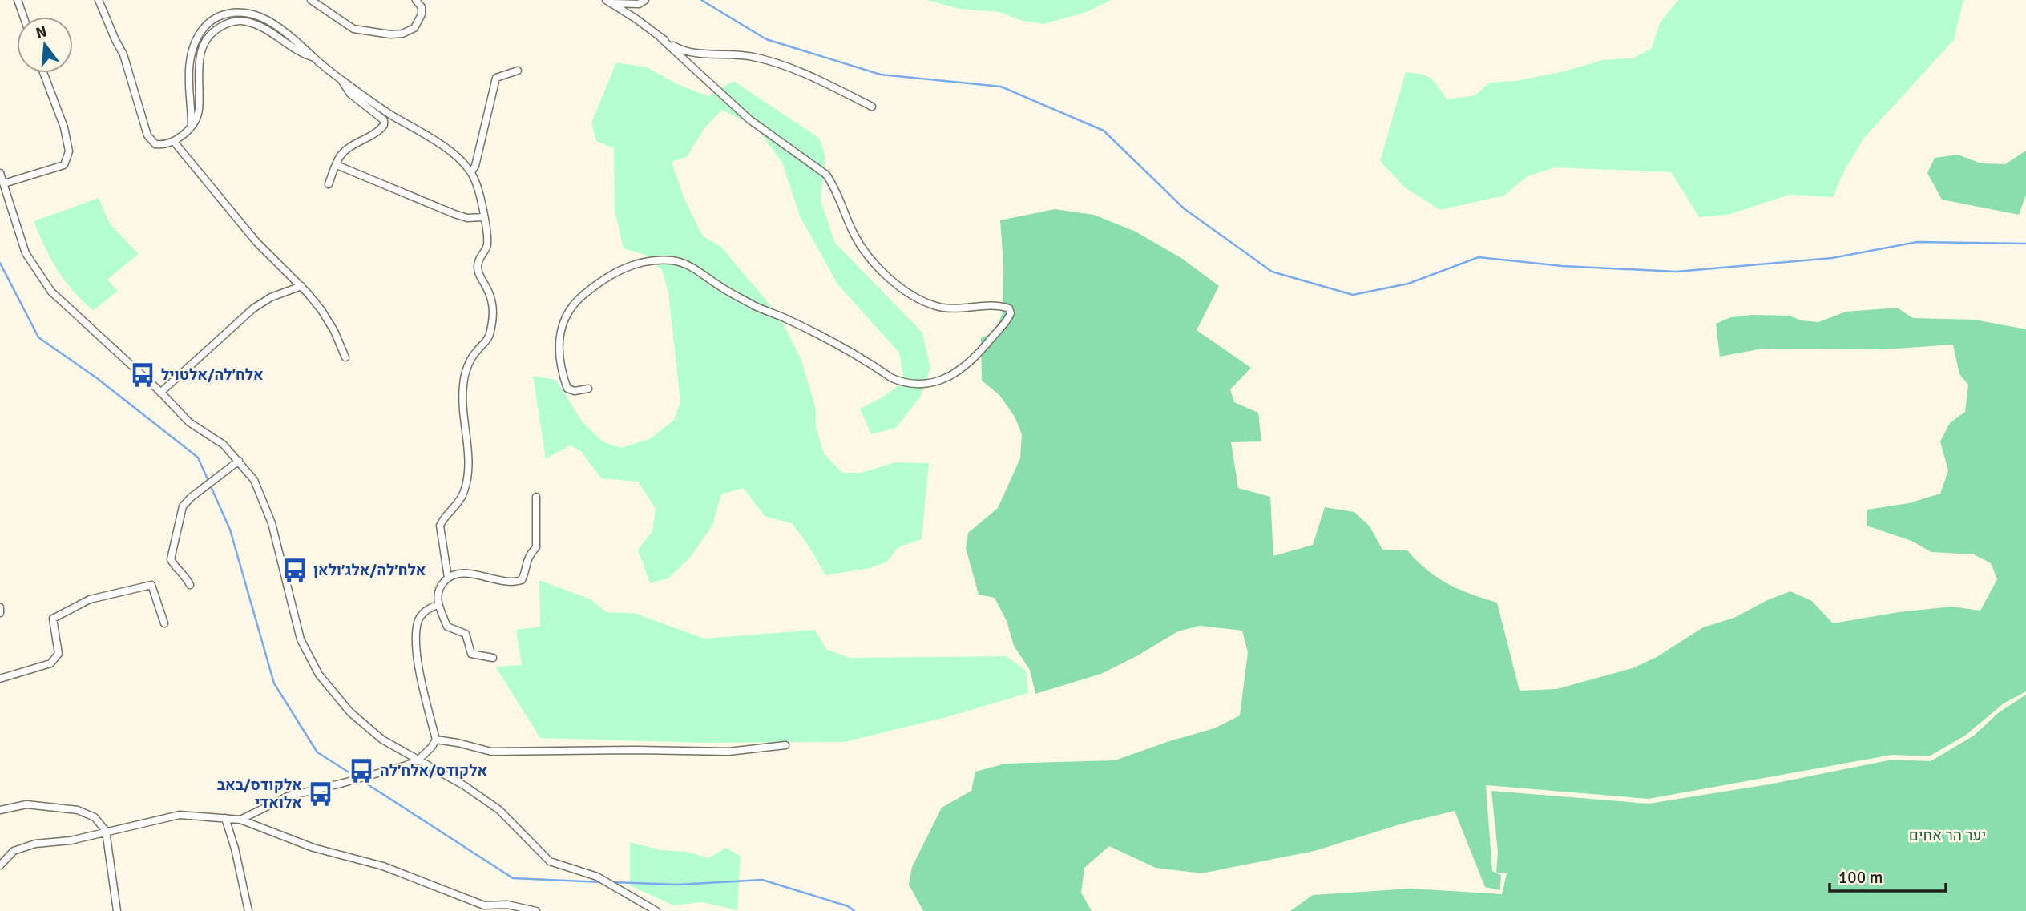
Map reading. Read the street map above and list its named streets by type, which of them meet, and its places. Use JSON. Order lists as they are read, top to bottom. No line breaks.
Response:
{"parks":["יער הר אחים"],"places":{"bus stop":["אלח׳לה/אלטויל","אלח׳לה/אלג׳ולאן","אלקודס/אלח׳לה","אלקודס/באב אלואדי"]},"scale_bar":"100 m","north":"top"}
